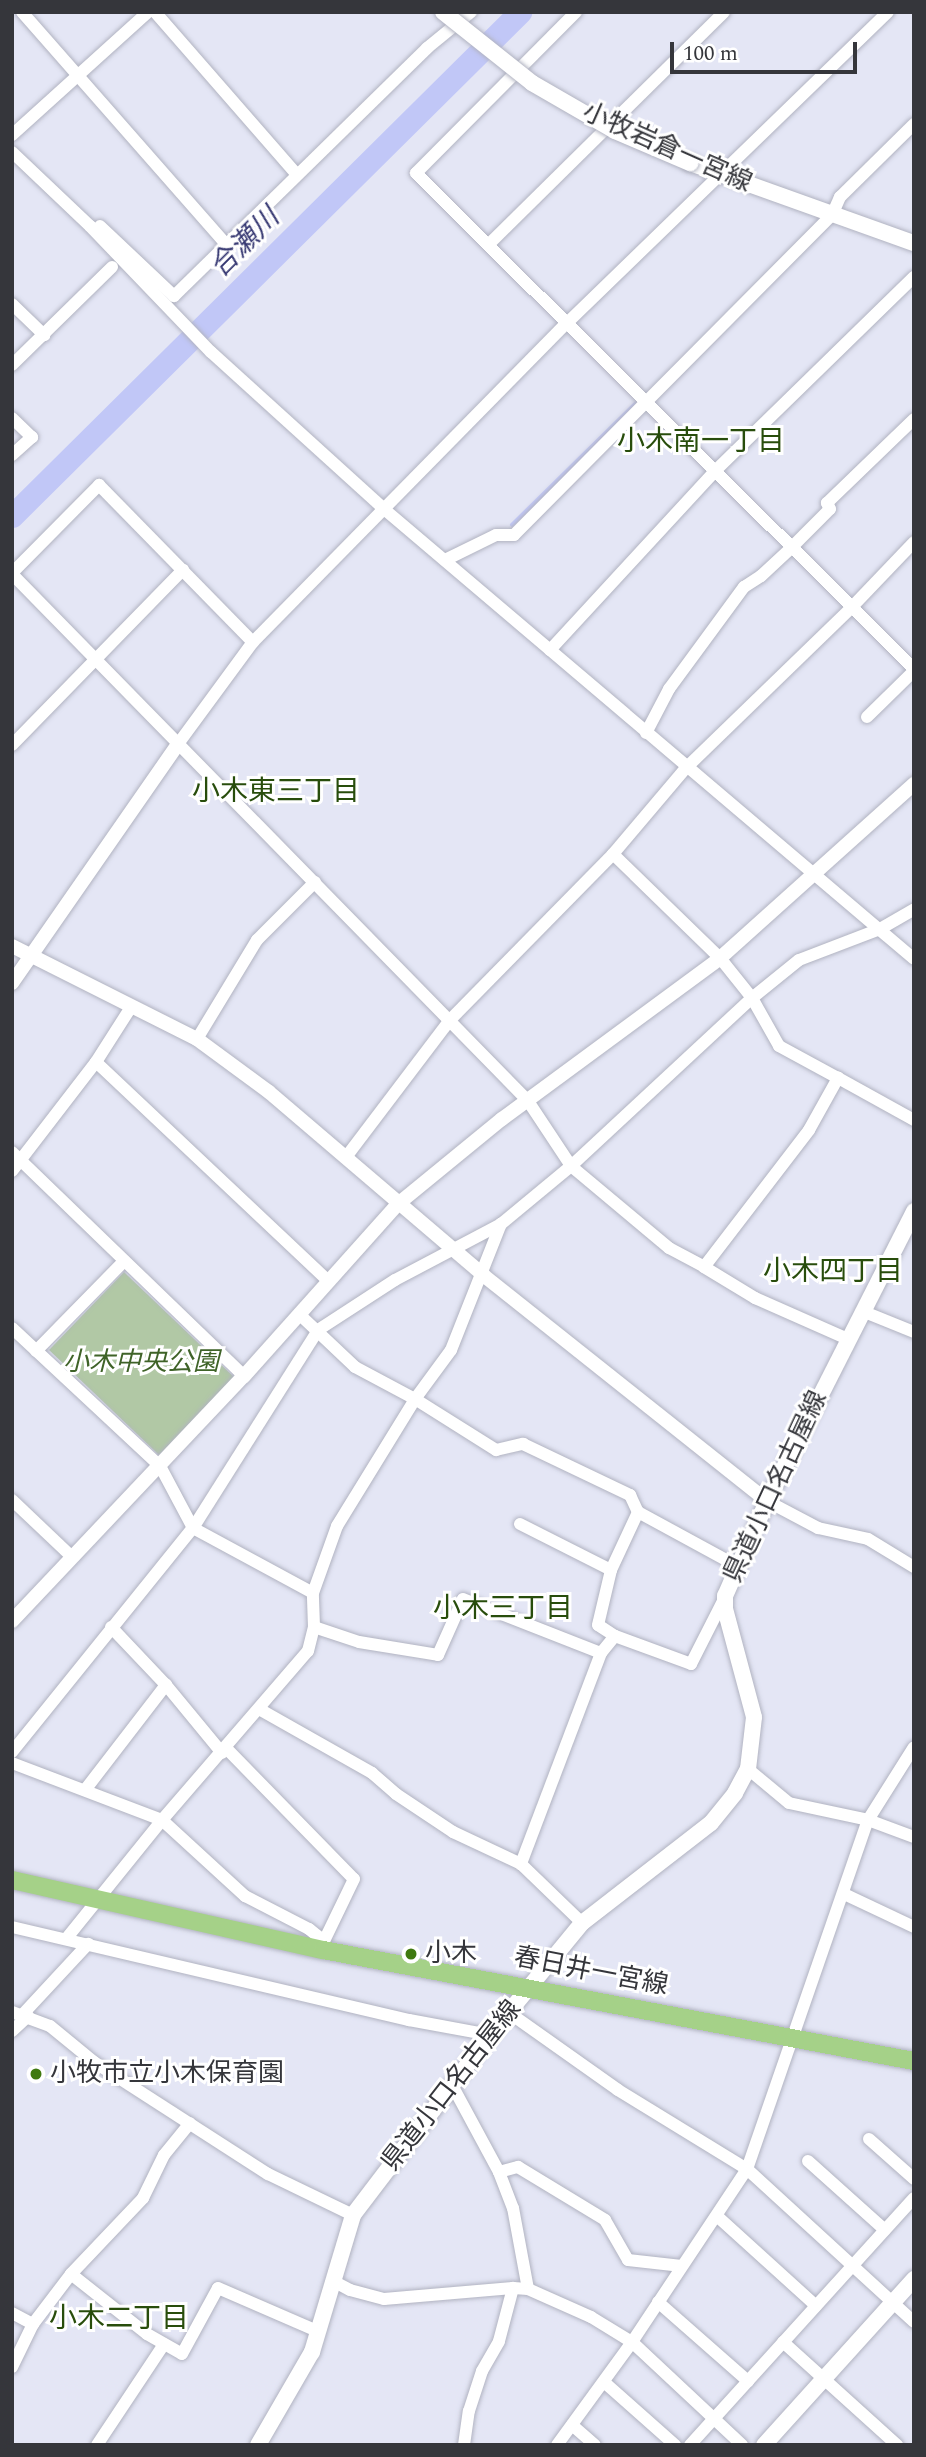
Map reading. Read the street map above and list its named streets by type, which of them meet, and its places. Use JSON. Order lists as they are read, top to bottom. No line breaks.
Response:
{"streets":{"main road":["小牧岩倉一宮線","県道小口名古屋線","春日井一宮線"]},"crossings":[["県道小口名古屋線","春日井一宮線"]],"districts":["小木南一丁目","小木東三丁目","小木四丁目","小木三丁目","小木二丁目"],"water":["合瀬川"],"parks":["小木中央公園"],"places":["小木","小牧市立小木保育園"],"scale_bar":"100 m"}
